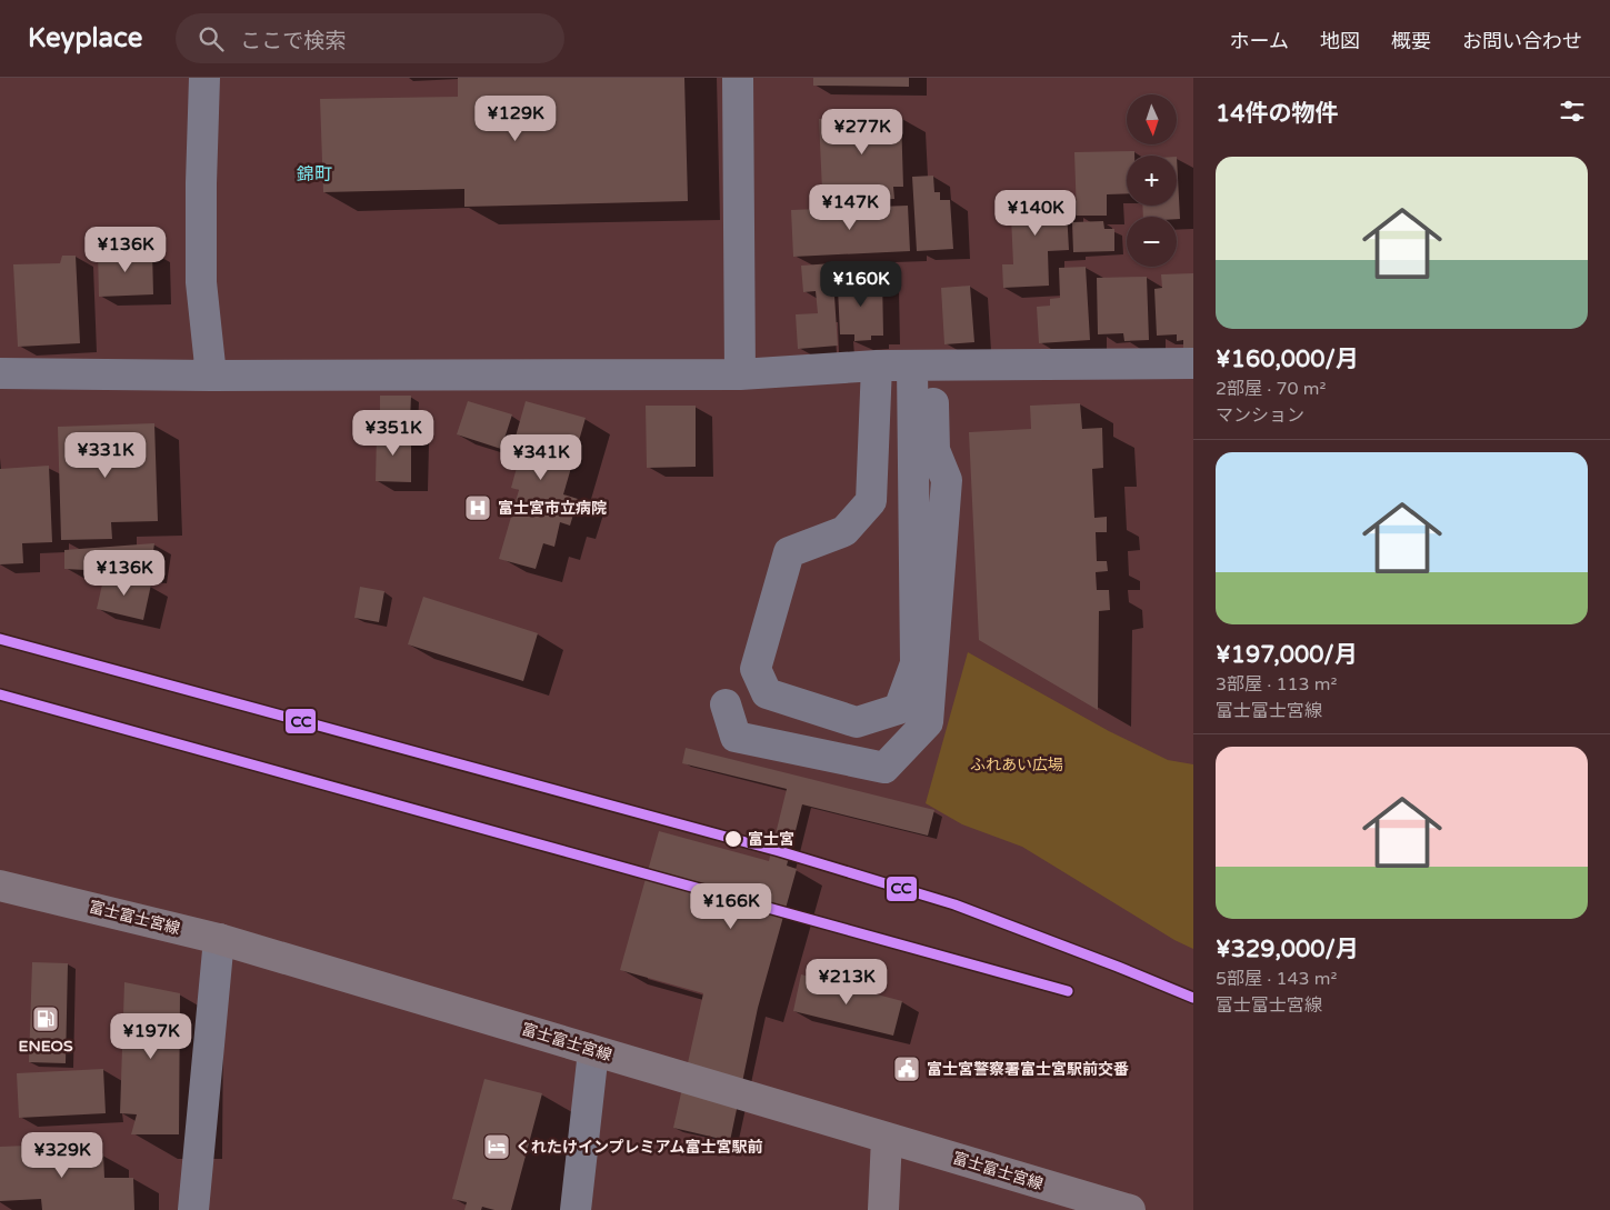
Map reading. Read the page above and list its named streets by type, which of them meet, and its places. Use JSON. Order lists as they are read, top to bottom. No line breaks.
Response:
{"streets":{"main road":["富士富士宮線"]},"districts":["錦町"],"parks":["ふれあい広場"],"places":{"hospital":["富士宮市立病院"],"other":["富士宮"],"fuel station":["ENEOS"],"public building":["富士宮警察署富士宮駅前交番"],"hotel":["くれたけインプレミアム富士宮駅前"]},"lines":["transit line CC"],"north":"bottom","page":{"header":"Keyplace","search":"ここで検索","nav":["ホーム","地図","概要","お問い合わせ"],"heading":"14件の物件","map_buttons":["+","−"],"price":["¥129K","¥277K","¥147K","¥140K","¥136K","¥160K","¥351K","¥331K","¥341K","¥136K","¥166K","¥213K","¥197K","¥329K"],"list":[{"name":"¥160,000/月","note":"2部屋 · 70 m² · マンション"},{"name":"¥197,000/月","note":"3部屋 · 113 m² · 富士富士宮線"},{"name":"¥329,000/月","note":"5部屋 · 143 m² · 富士富士宮線"}]}}
